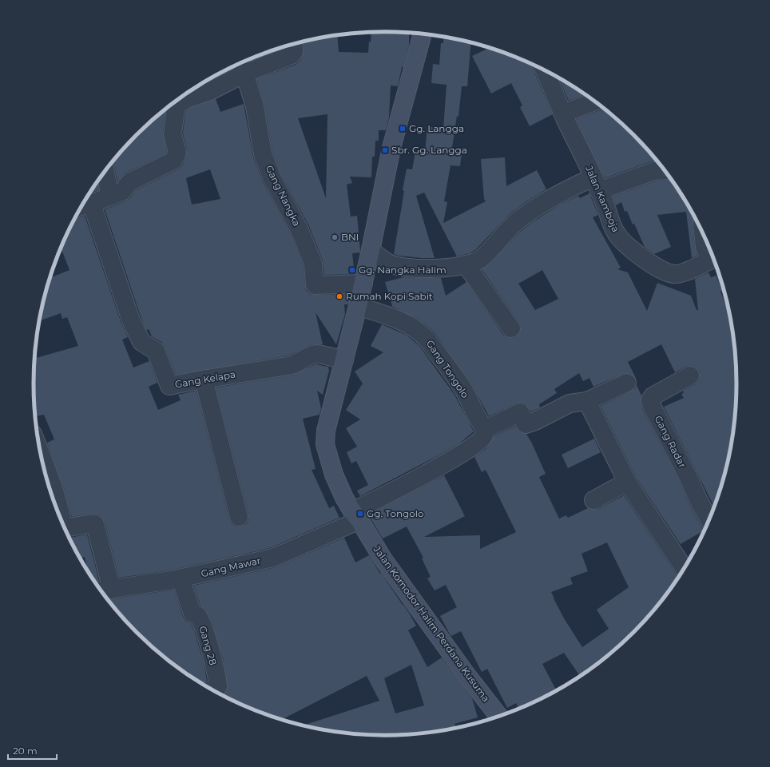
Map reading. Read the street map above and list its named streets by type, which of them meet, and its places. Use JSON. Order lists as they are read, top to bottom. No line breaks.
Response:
{"streets":{"street":["Gang Nangka","Jalan Kamboja","Gang Tongolo","Gang Kelapa","Gang Radar","Gang Mawar","Jalan Komodor Halim Perdana Kusuma","Gang 28"]},"crossings":[["Gang Nangka","Jalan Komodor Halim Perdana Kusuma"],["Gang Tongolo","Jalan Komodor Halim Perdana Kusuma"],["Gang Kelapa","Jalan Komodor Halim Perdana Kusuma"],["Gang Mawar","Jalan Komodor Halim Perdana Kusuma"],["Gang Mawar","Gang 28"]],"places":{"transit":["Gg. Langga","Sbr. Gg. Langga","Gg. Nangka Halim","Gg. Tongolo"],"other":["BNI","Rumah Kopi Sabit"]},"scale_bar":"20 m"}
